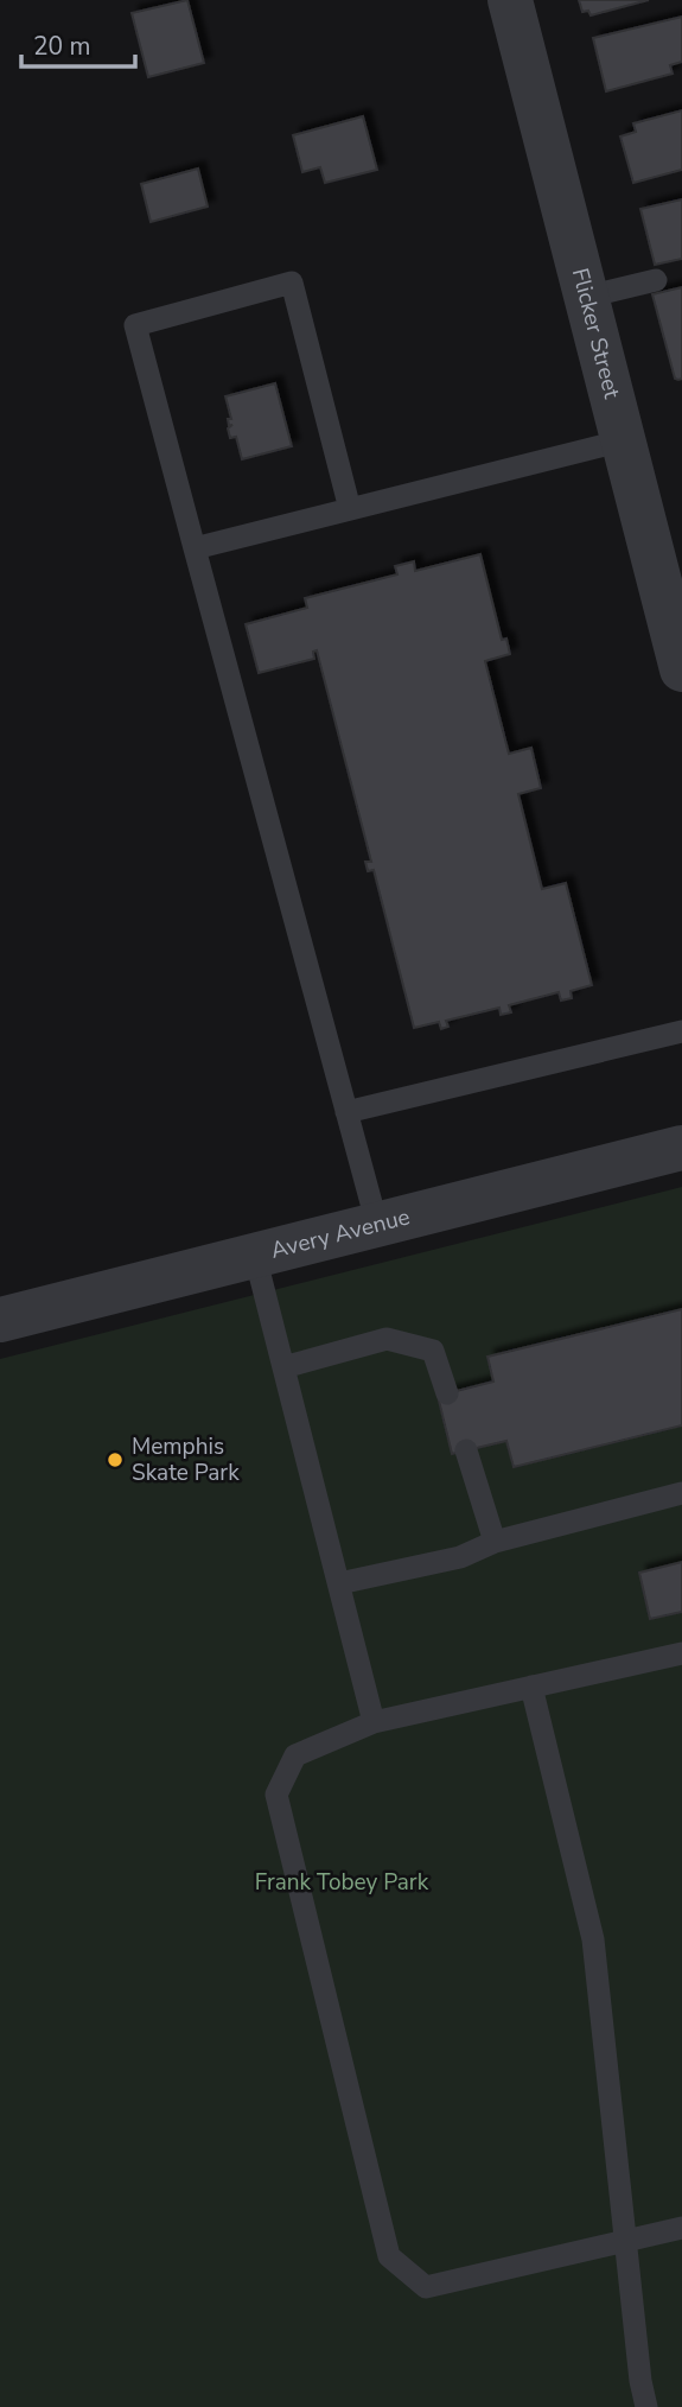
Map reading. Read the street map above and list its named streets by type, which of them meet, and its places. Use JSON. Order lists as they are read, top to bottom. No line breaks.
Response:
{"streets":{"street":["Flicker Street","Avery Avenue"]},"parks":["Frank Tobey Park"],"places":["Memphis Skate Park"],"scale_bar":"20 m"}
